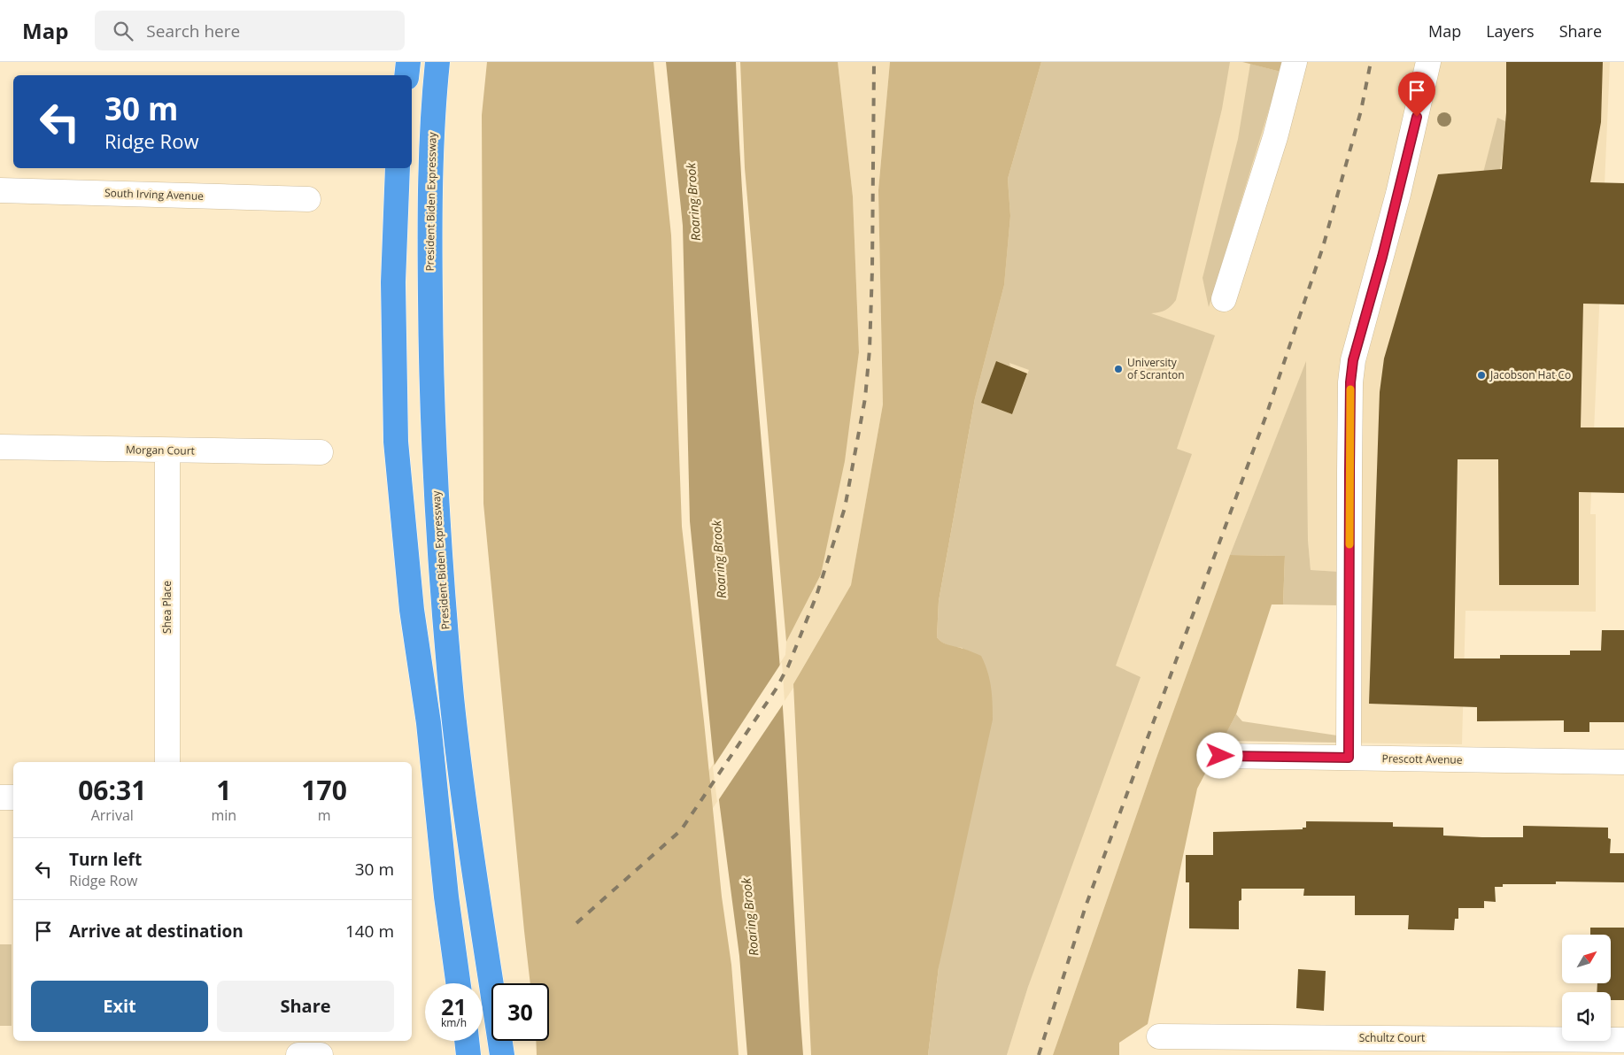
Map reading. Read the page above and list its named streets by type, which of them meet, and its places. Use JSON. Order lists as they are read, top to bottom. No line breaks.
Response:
{"streets":{"highway":["President Biden Expressway"],"street":["South Irving Avenue","Morgan Court","Shea Place","Prescott Avenue","Schultz Court"]},"crossings":[["Morgan Court","Shea Place"]],"water":["Roaring Brook"],"places":["University of Scranton","Jacobson Hat Co"],"north":"top right","page":{"header":"Map","search":"Search here","nav":["Map","Layers","Share"],"turn":["30 m","Ridge Row"],"eta":["06:31","Arrival","1","min","170","m"],"list":[{"name":"Turn left","note":"Ridge Row","value":"30 m"},{"name":"Arrive at destination","value":"140 m"}],"buttons":["Exit","Share"],"speed":"21 km/h","limit":"30"}}
